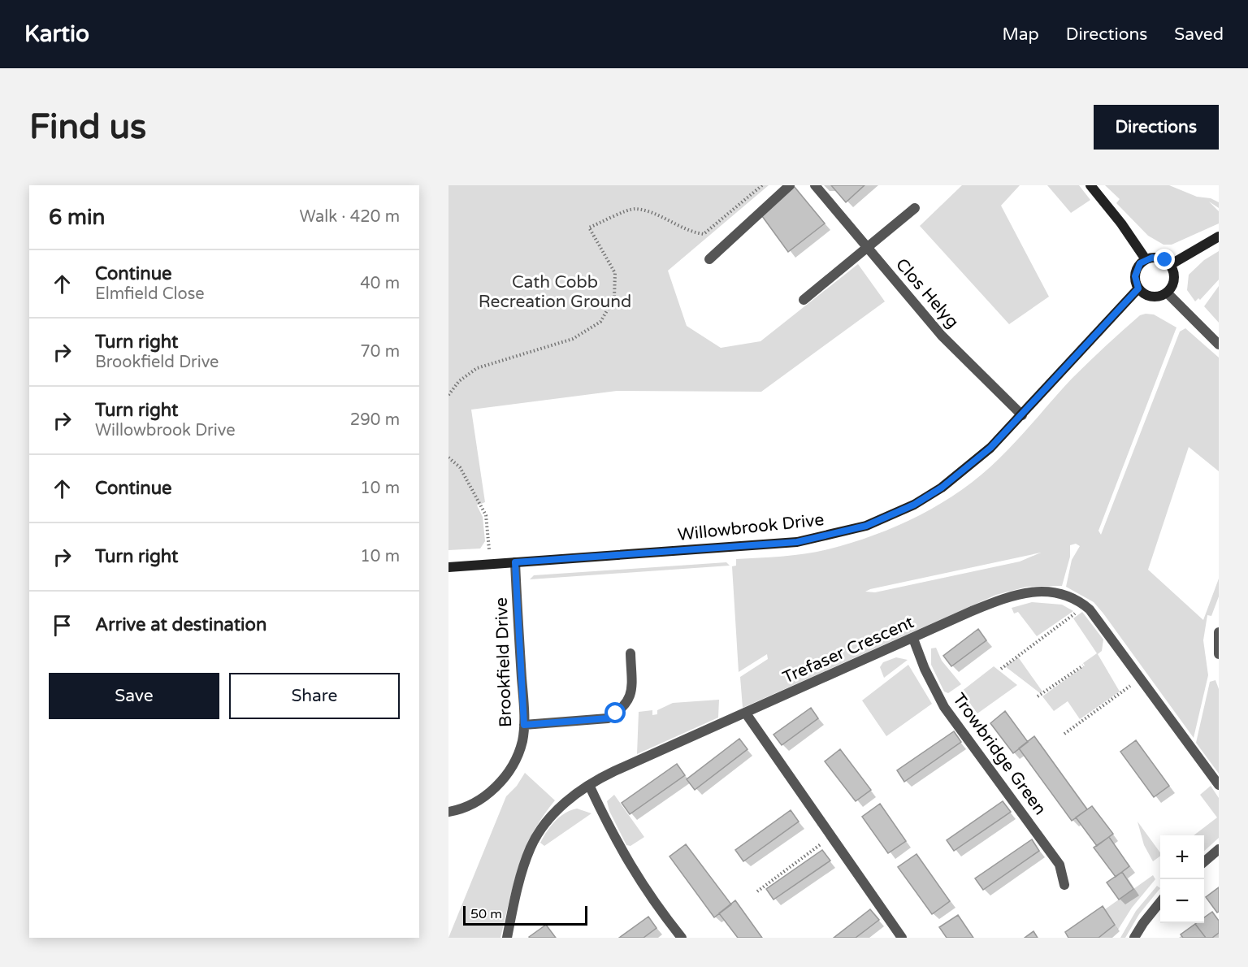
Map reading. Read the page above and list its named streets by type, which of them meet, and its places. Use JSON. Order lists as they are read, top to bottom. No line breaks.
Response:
{"streets":{"street":["Clos Helyg","Willowbrook Drive","Trefaser Crescent","Brookfield Drive","Trowbridge Green"]},"crossings":[["Clos Helyg","Willowbrook Drive"],["Willowbrook Drive","Brookfield Drive"],["Trefaser Crescent","Trowbridge Green"]],"parks":["Cath Cobb Recreation Ground"],"scale_bar":"50 m","page":{"header":"Kartio","nav":["Map","Directions","Saved"],"buttons":["Directions",["Save","Share"]],"title":"Find us","heading":["6 min","Walk · 420 m"],"list":[["Continue","Elmfield Close","40 m"],["Turn right","Brookfield Drive","70 m"],["Turn right","Willowbrook Drive","290 m"],["Continue","10 m"],["Turn right","10 m"],"Arrive at destination"],"map_buttons":["+","−"],"scale":"50 m"}}
